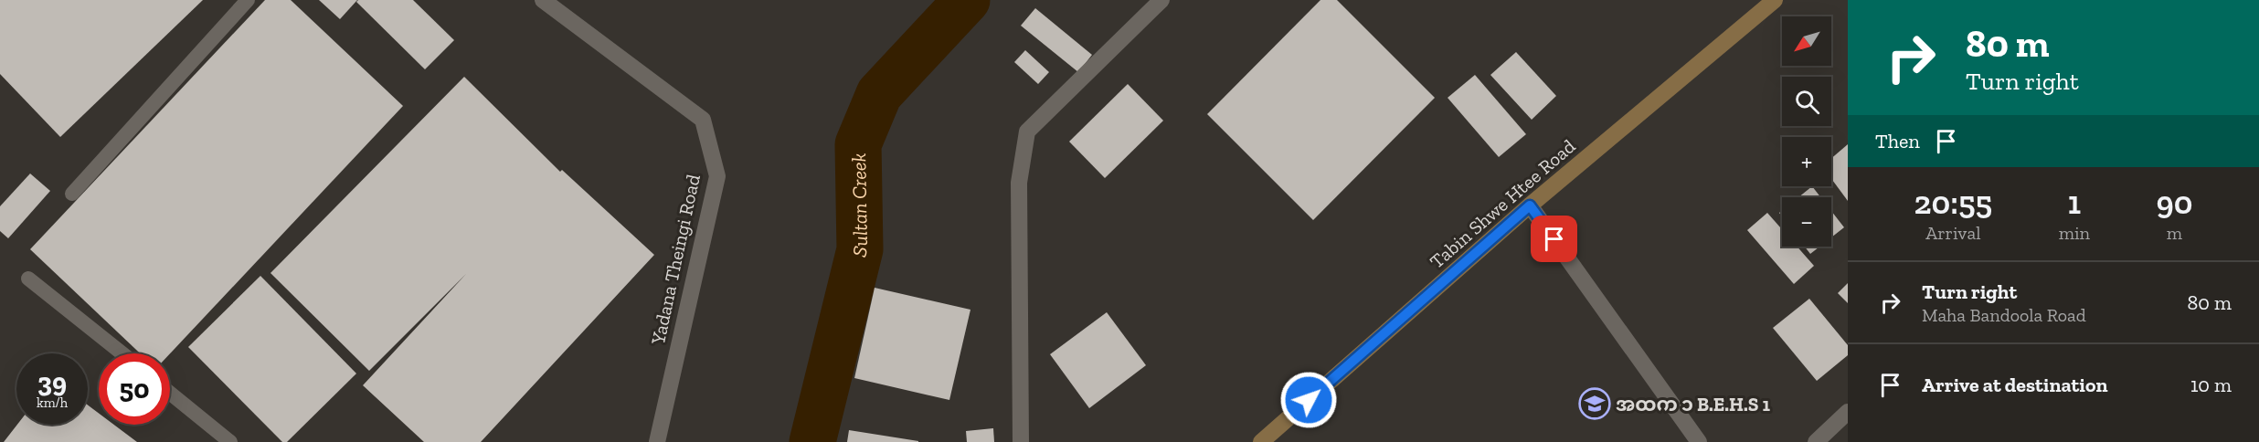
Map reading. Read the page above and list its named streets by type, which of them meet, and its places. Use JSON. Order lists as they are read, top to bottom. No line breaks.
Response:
{"streets":{"main road":["Tabin Shwe Htee Road"],"street":["Yadana Theingi Road"]},"water":["Sultan Creek"],"places":{"school or university":["အထက ၁ B.E.H.S 1"]},"north":"bottom left","page":{"turn":["80 m","Turn right"],"map_buttons":["+","−"],"then":"Then","eta":["20:55","Arrival","1","min","90","m"],"list":[{"name":"Turn right","note":"Maha Bandoola Road","value":"80 m"},{"name":"Arrive at destination","value":"10 m"}],"speed":"39 km/h","limit":"50"}}
